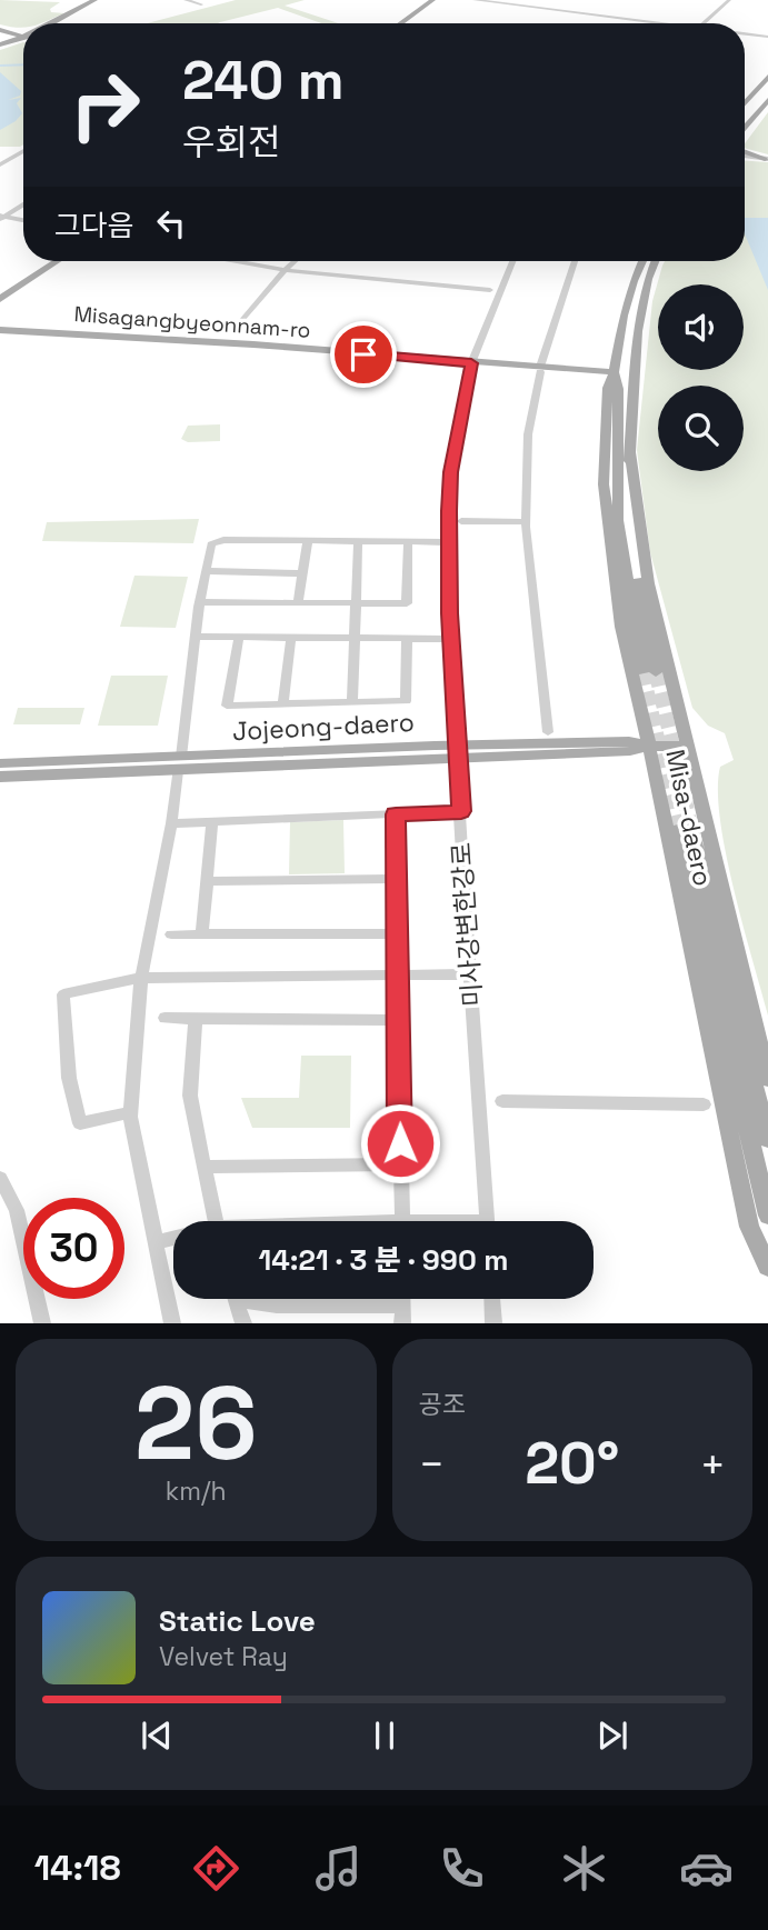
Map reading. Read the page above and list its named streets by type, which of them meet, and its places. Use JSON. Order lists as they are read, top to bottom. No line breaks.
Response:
{"streets":{"main road":["Misagangbyeonnam-ro","Jojeong-daero","Misa-daero"],"street":["미사강변한강로"]},"crossings":[["Misagangbyeonnam-ro","Misa-daero"],["Misagangbyeonnam-ro","미사강변한강로"],["Jojeong-daero","Misa-daero"],["Jojeong-daero","미사강변한강로"]],"page":{"turn":["240 m","우회전"],"then":"그다음","limit":"30","trip":"14:21 · 3 분 · 990 m","tile":[["26","km/h"],"공조"],"heat":["−","20°","+"],"song":["Static Love","Velvet Ray"],"tabs":"14:18"}}
